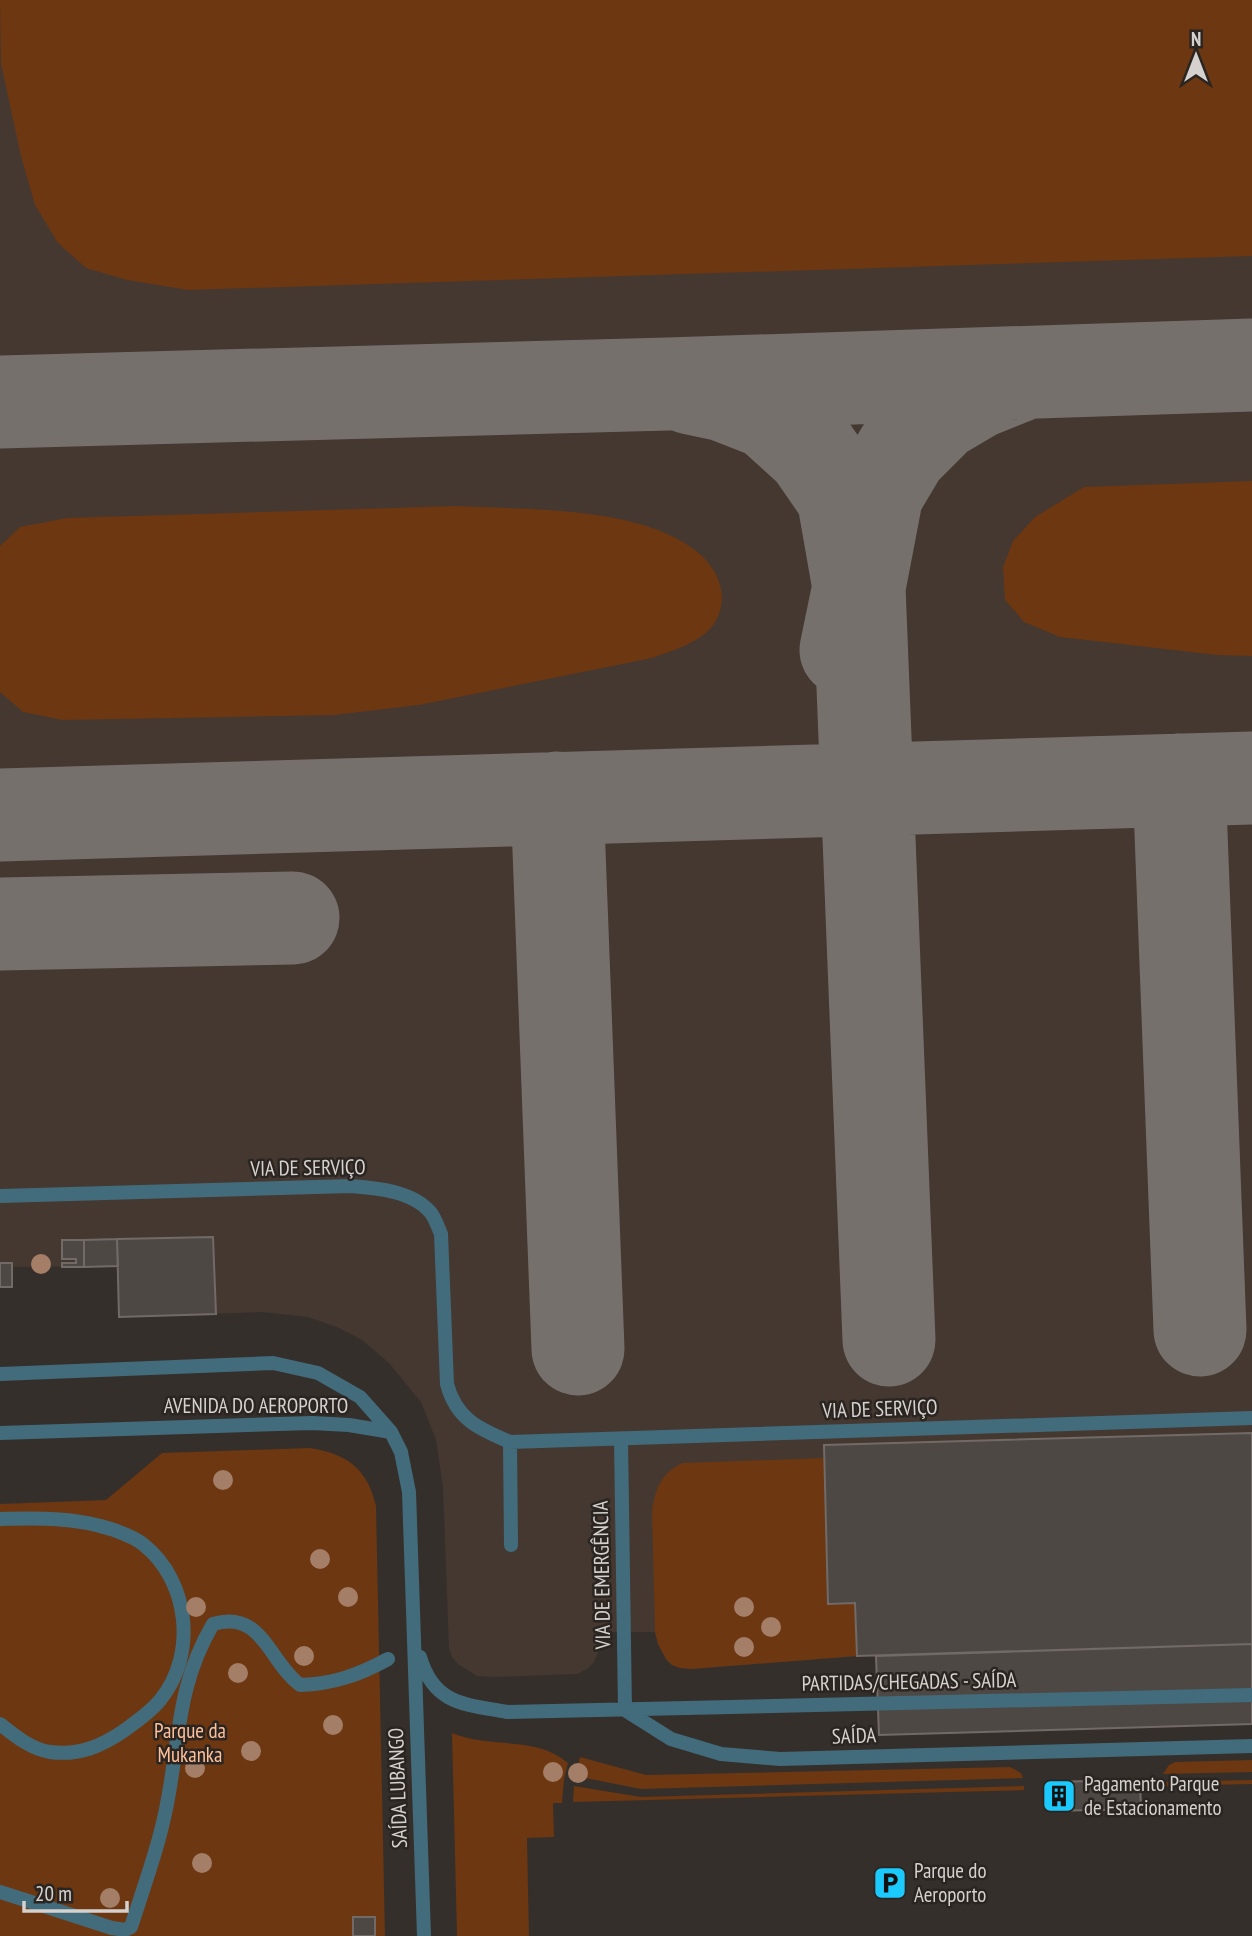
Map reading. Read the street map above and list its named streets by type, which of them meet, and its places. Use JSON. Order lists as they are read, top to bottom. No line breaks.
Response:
{"streets":{"street":["VIA DE SERVIÇO","AVENIDA DO AEROPORTO","VIA DE EMERGÊNCIA","PARTIDAS/CHEGADAS - SAÍDA","SAÍDA","SAÍDA LUBANGO"]},"crossings":[["VIA DE SERVIÇO","VIA DE EMERGÊNCIA"],["AVENIDA DO AEROPORTO","SAÍDA LUBANGO"],["VIA DE EMERGÊNCIA","PARTIDAS/CHEGADAS - SAÍDA"],["VIA DE EMERGÊNCIA","SAÍDA"],["PARTIDAS/CHEGADAS - SAÍDA","SAÍDA"],["PARTIDAS/CHEGADAS - SAÍDA","SAÍDA LUBANGO"]],"parks":["Parque da Mukanka"],"places":{"building":["Pagamento Parque de Estacionamento"],"parking":["Parque do Aeroporto"]},"scale_bar":"20 m","north":"top"}
